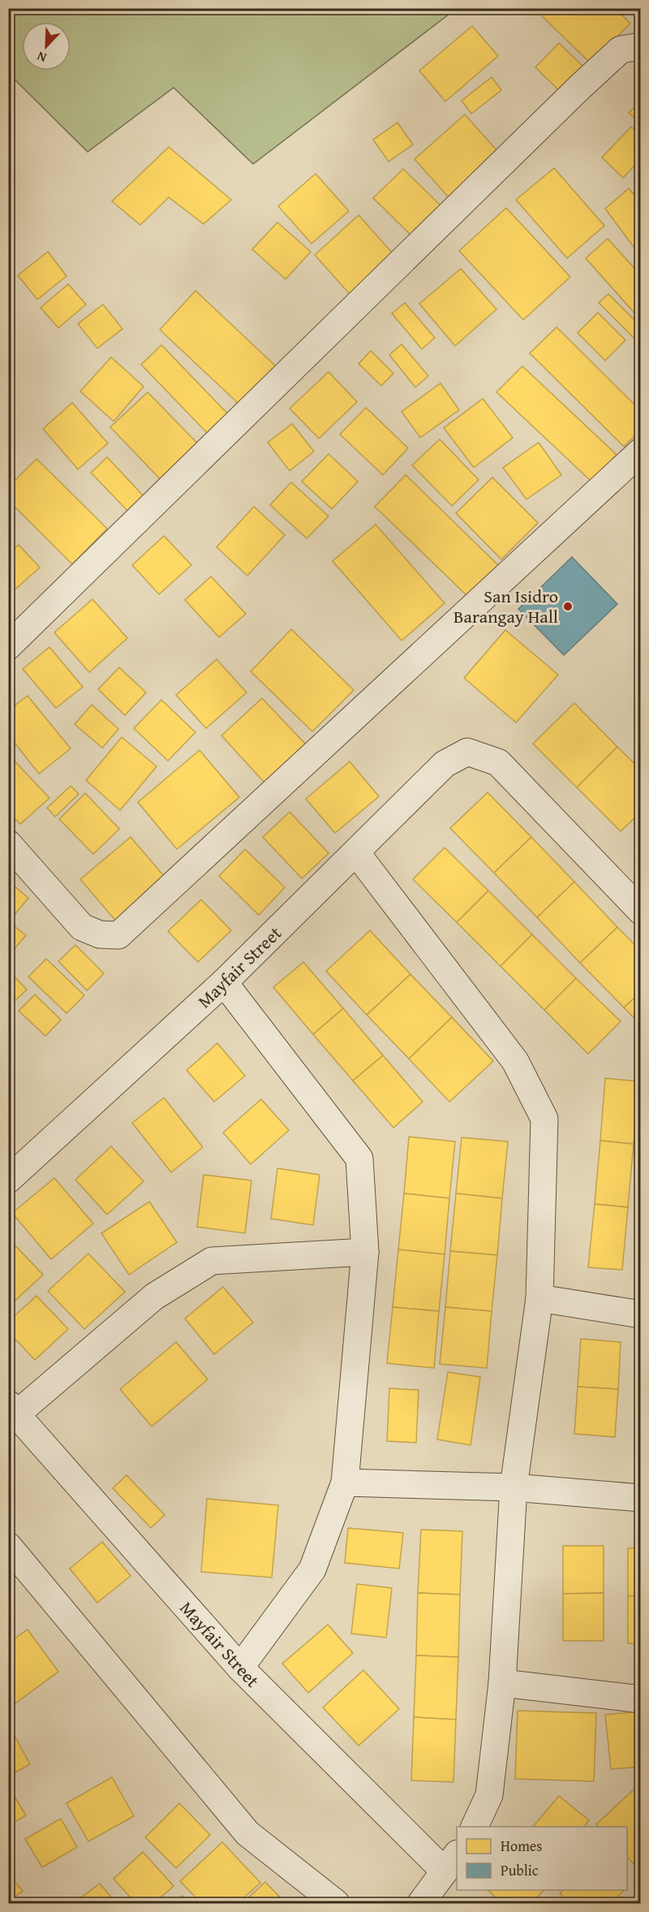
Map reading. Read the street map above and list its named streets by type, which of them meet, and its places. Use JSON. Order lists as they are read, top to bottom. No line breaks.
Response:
{"streets":{"street":["Mayfair Street"]},"places":["San Isidro Barangay Hall"],"legend":["Homes","Public"],"north":"bottom left"}
